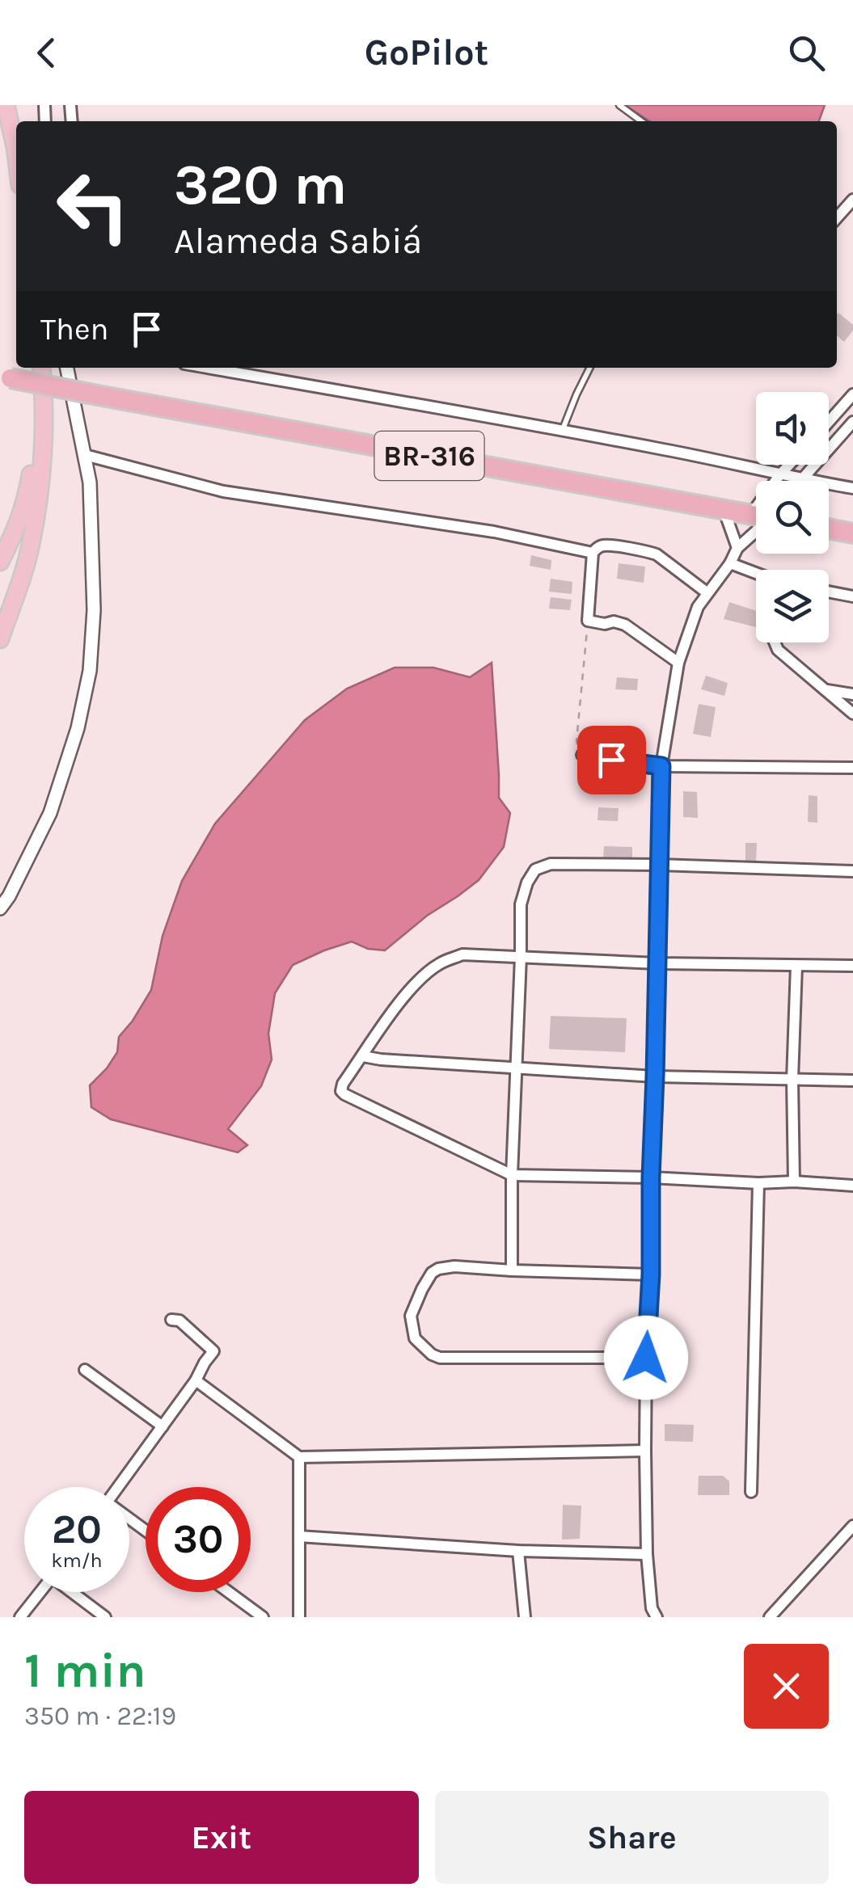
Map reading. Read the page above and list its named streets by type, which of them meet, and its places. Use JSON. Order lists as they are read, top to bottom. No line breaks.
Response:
{"streets":{"highway":["BR-316"]},"page":{"header":"GoPilot","turn":["320 m","Alameda Sabiá"],"then":"Then","speed":"20 km/h","limit":"30","heading":["1 min","350 m · 22:19"],"buttons":["Exit","Share"]}}
